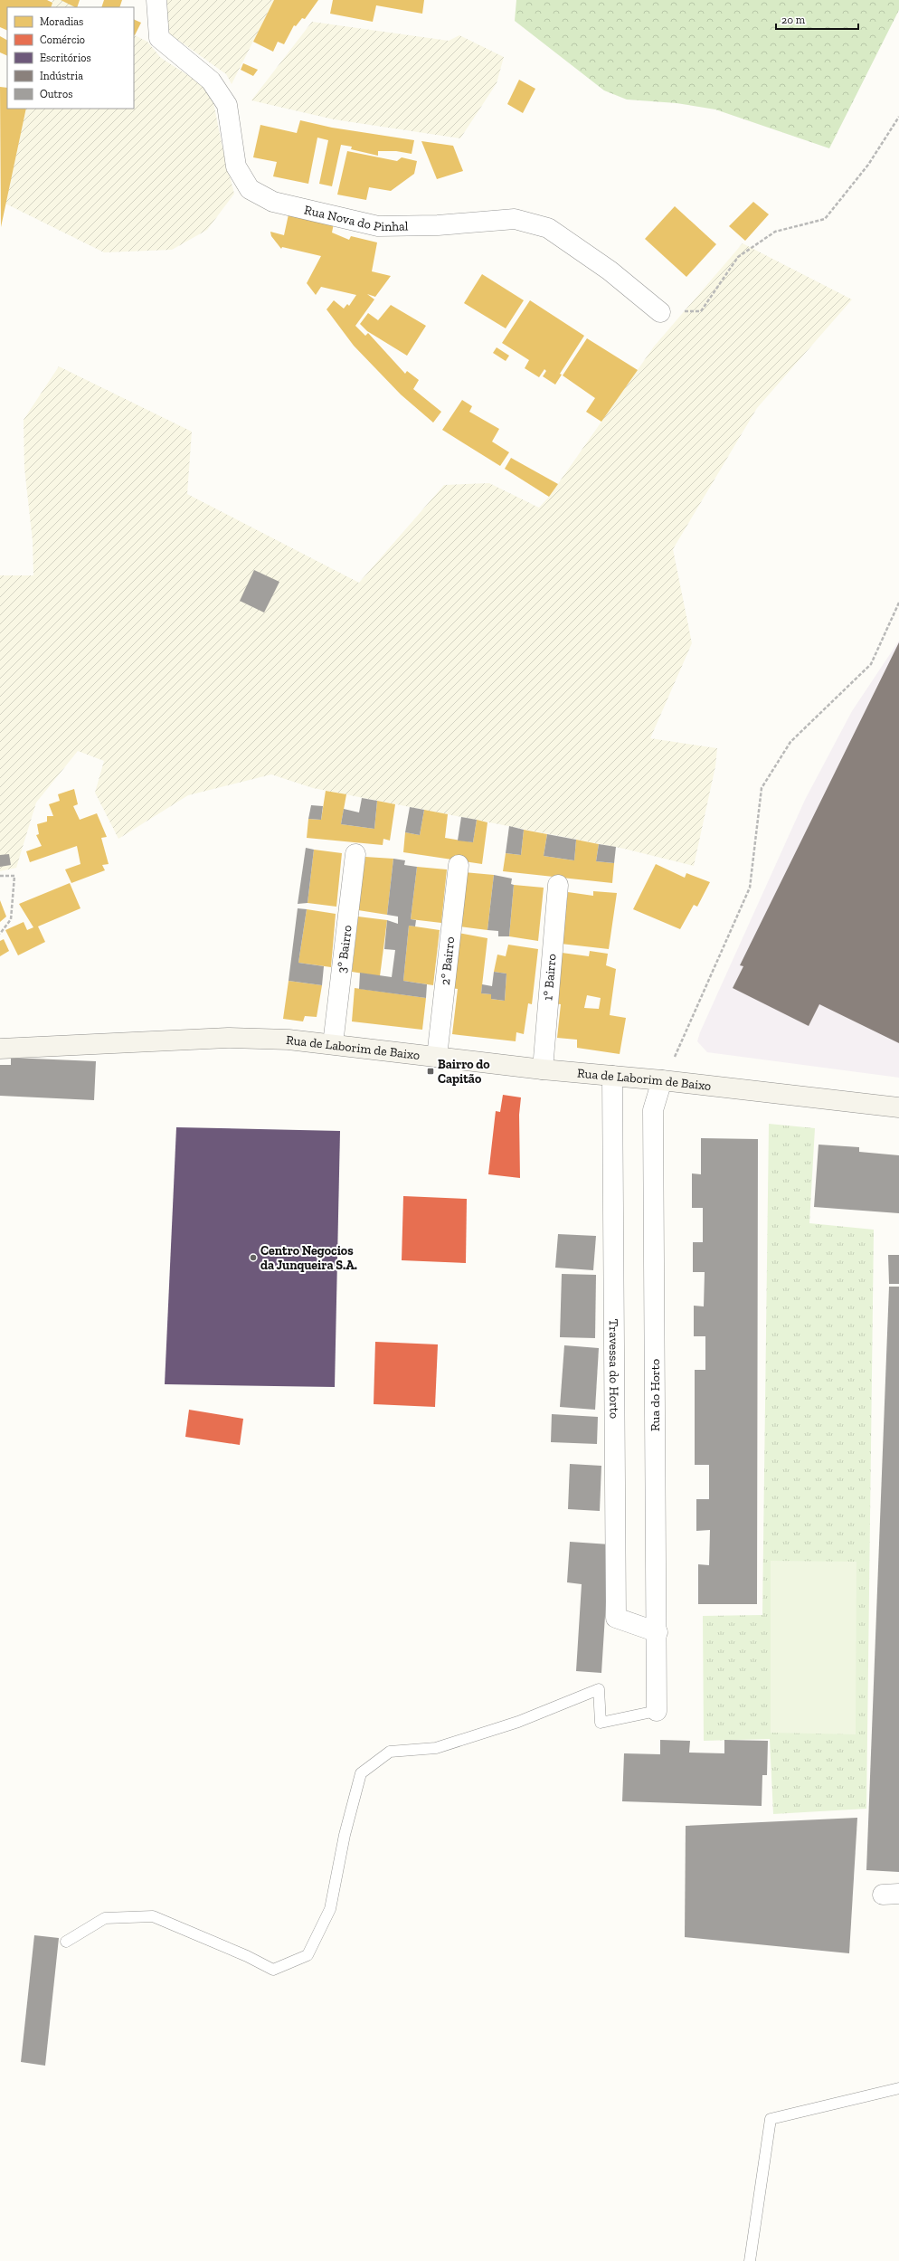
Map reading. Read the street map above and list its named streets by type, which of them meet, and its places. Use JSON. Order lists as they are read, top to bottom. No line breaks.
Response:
{"streets":{"main road":["Rua de Laborim de Baixo"],"street":["Rua Nova do Pinhal","3º Bairro","2º Bairro","1º Bairro","Travessa do Horto","Rua do Horto"]},"crossings":[["3º Bairro","Rua de Laborim de Baixo"],["2º Bairro","Rua de Laborim de Baixo"],["1º Bairro","Rua de Laborim de Baixo"],["Rua de Laborim de Baixo","Travessa do Horto"],["Rua de Laborim de Baixo","Rua do Horto"],["Travessa do Horto","Rua do Horto"]],"places":{"transit":["Bairro do Capitão"],"other":["Centro Negocios da Junqueira S.A."]},"legend":["Moradias","Comércio","Escritórios","Indústria","Outros"],"scale_bar":"20 m"}
